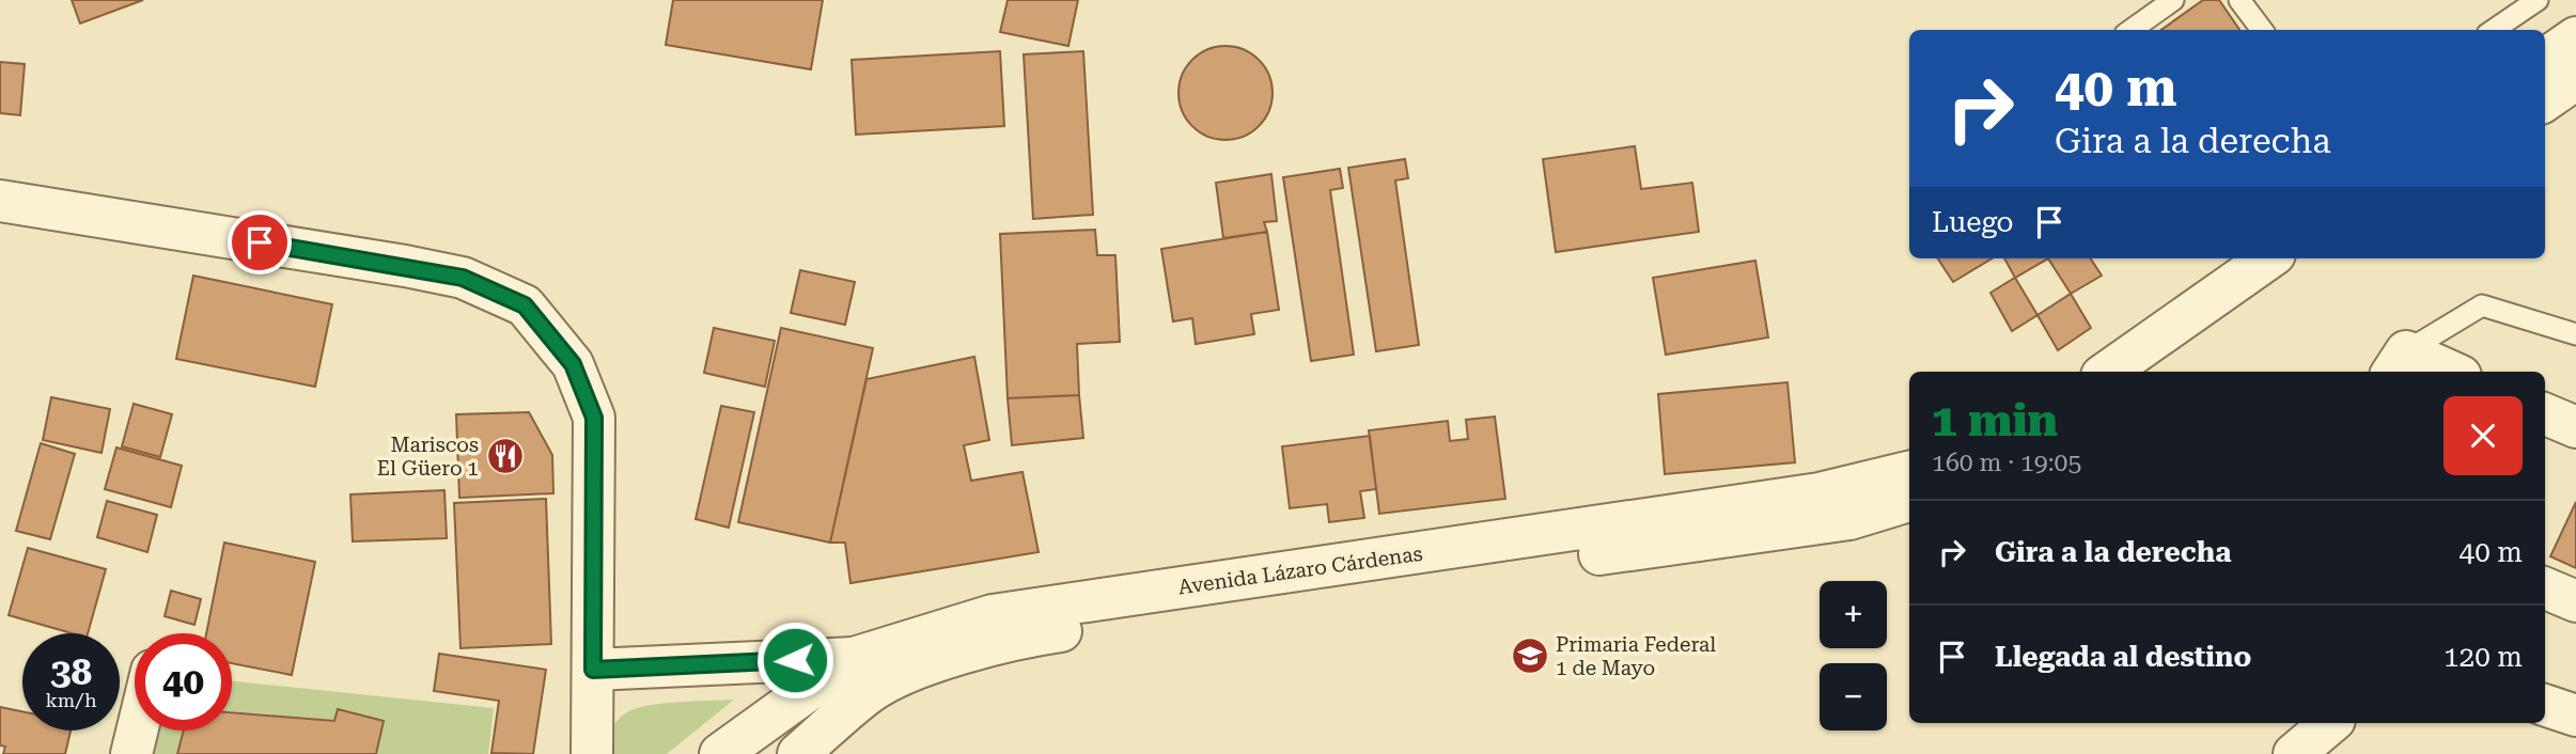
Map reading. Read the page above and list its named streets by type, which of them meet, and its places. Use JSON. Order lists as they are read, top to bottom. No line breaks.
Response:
{"streets":{"street":["Avenida Lázaro Cárdenas"]},"places":{"restaurant":["Mariscos El Güero 1"],"school or university":["Primaria Federal 1 de Mayo"]},"page":{"turn":["40 m","Gira a la derecha"],"then":"Luego","heading":["1 min","160 m · 19:05"],"list":[{"name":"Gira a la derecha","value":"40 m"},{"name":"Llegada al destino","value":"120 m"}],"map_buttons":["+","−"],"speed":"38 km/h","limit":"40"}}
